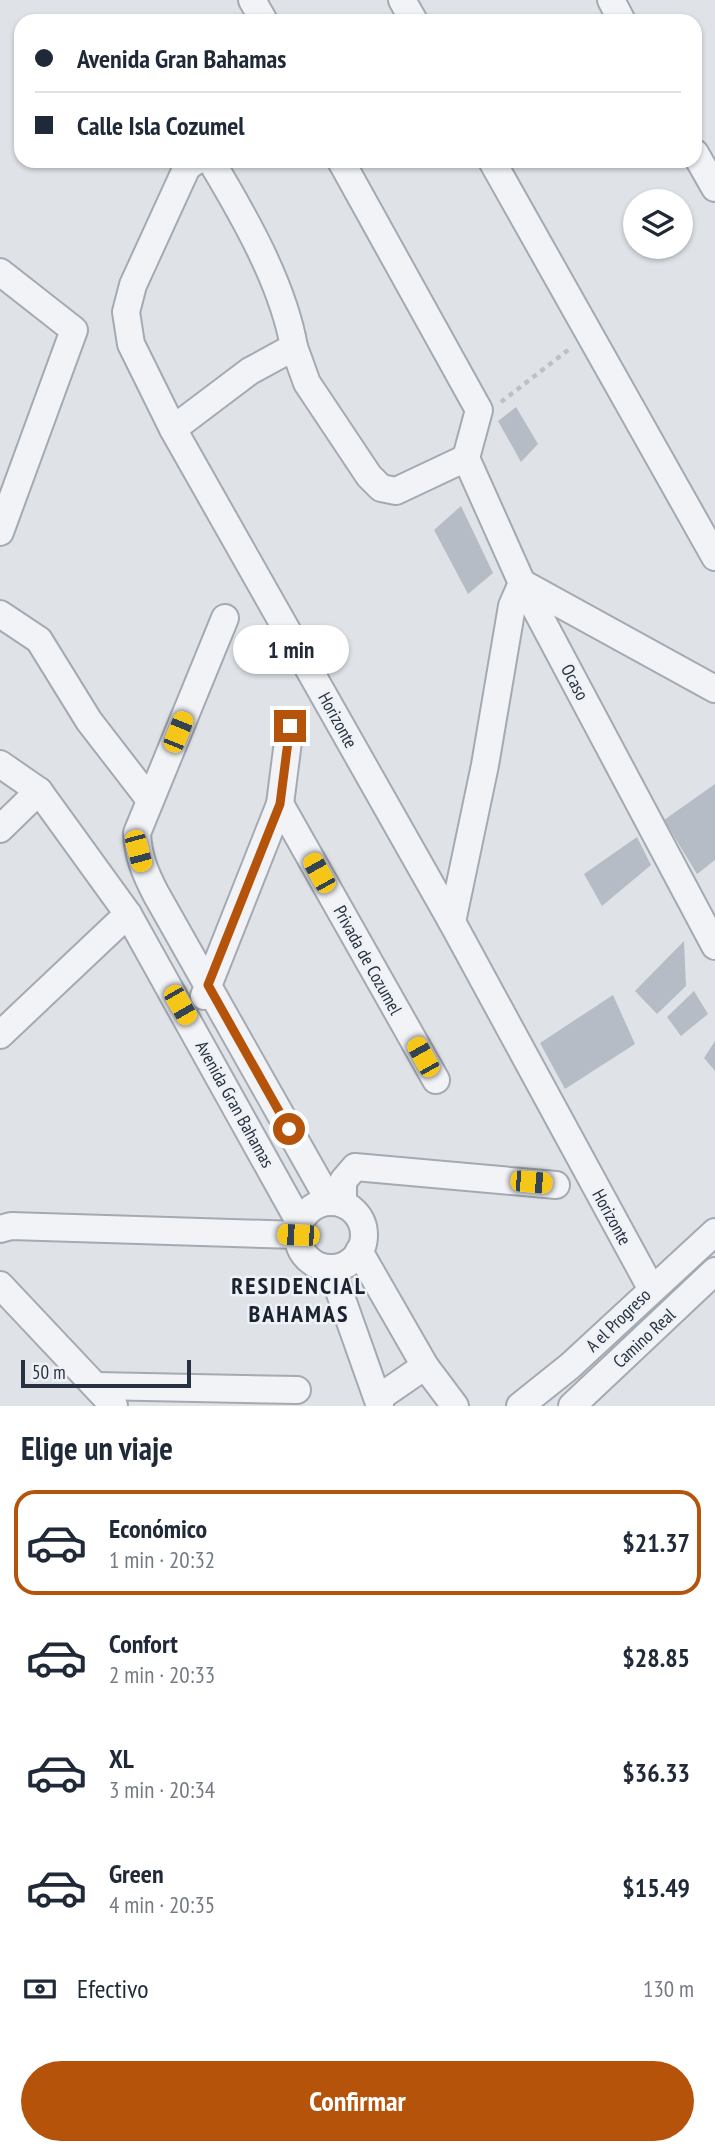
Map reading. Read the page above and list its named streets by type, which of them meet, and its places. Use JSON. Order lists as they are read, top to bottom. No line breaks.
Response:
{"streets":{"street":["Ocaso","Horizonte","Privada de Cozumel","Avenida Gran Bahamas","A el Progreso","Camino Real"]},"crossings":[["Horizonte","A el Progreso"]],"districts":["RESIDENCIAL BAHAMAS"],"scale_bar":"50 m","page":{"banner":["Avenida Gran Bahamas","Calle Isla Cozumel"],"bubble":"1 min","scale":"50 m","heading":"Elige un viaje","list":[{"name":"Económico","note":"1 min · 20:32","value":"$21.37"},{"name":"Confort","note":"2 min · 20:33","value":"$28.85"},{"name":"XL","note":"3 min · 20:34","value":"$36.33"},{"name":"Green","note":"4 min · 20:35","value":"$15.49"}],"pay":["Efectivo","130 m"],"buttons":"Confirmar"}}
